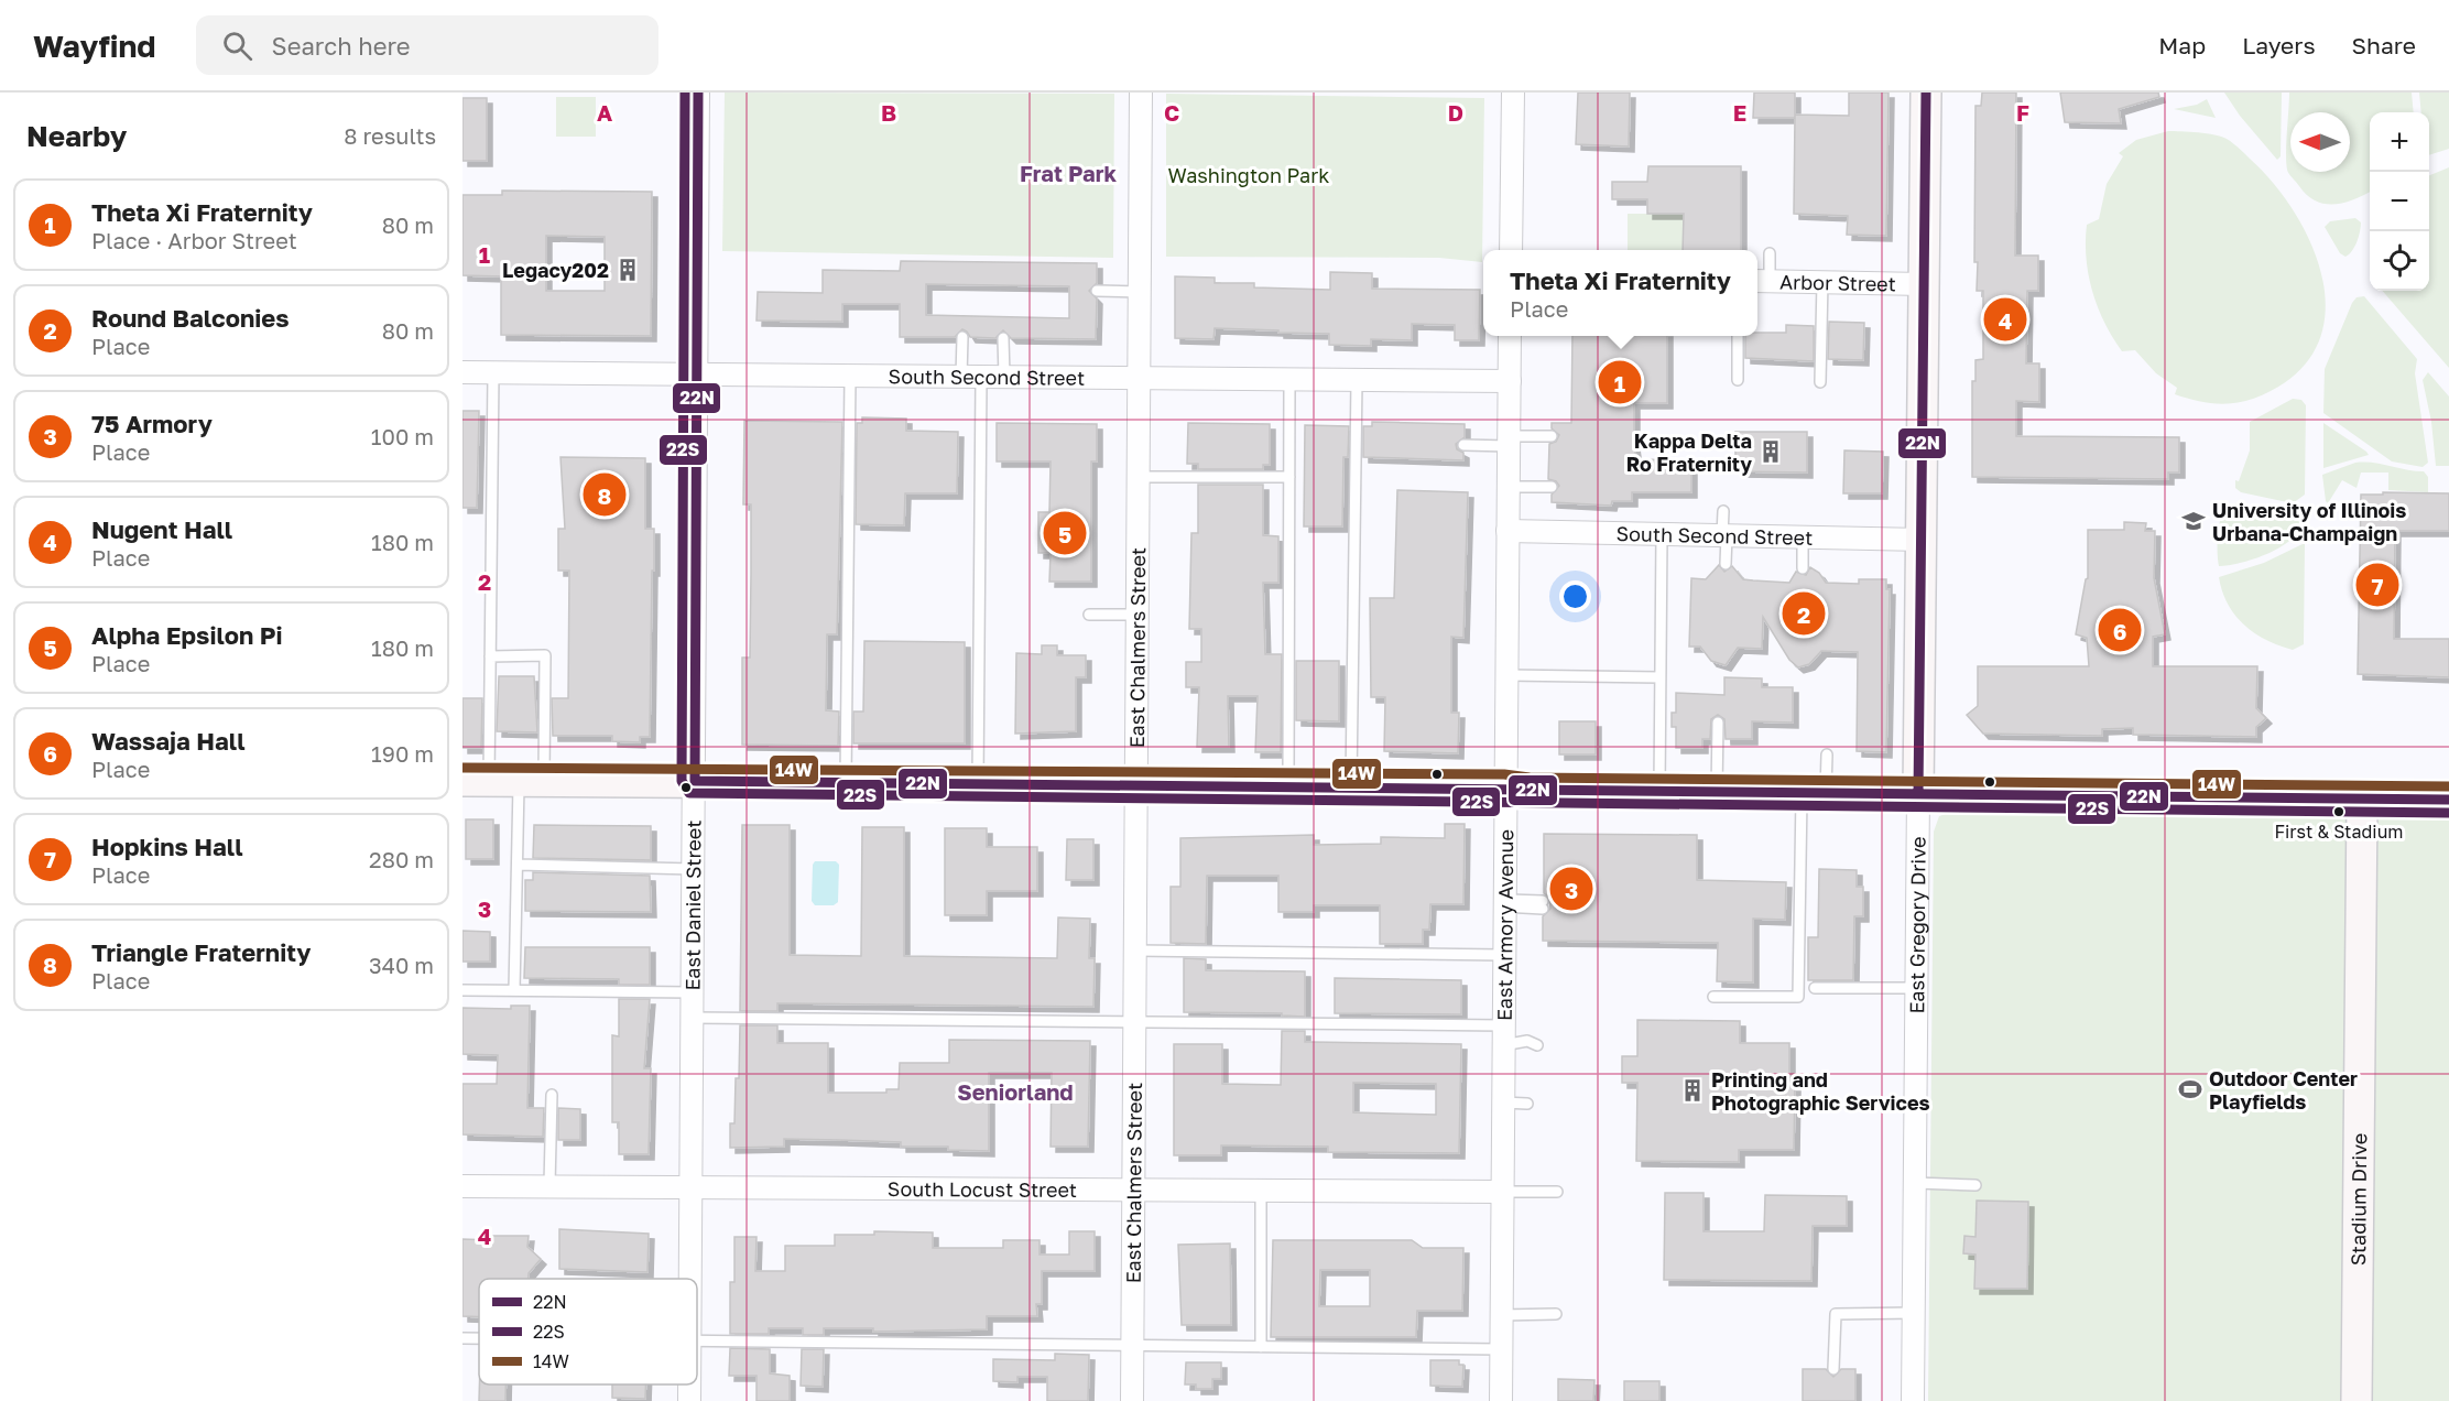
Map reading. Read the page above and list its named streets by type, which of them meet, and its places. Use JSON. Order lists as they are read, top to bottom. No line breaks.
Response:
{"streets":{"street":["Arbor Street","South Second Street","East Chalmers Street","East Daniel Street","East Armory Avenue","East Gregory Drive","South Locust Street","Stadium Drive"]},"crossings":[["Arbor Street","East Gregory Drive"],["South Second Street","East Chalmers Street"],["South Second Street","East Daniel Street"],["South Second Street","East Armory Avenue"],["South Second Street","East Gregory Drive"],["East Chalmers Street","South Locust Street"],["East Daniel Street","South Locust Street"],["East Armory Avenue","South Locust Street"]],"districts":["Frat Park","Seniorland"],"parks":["Washington Park"],"places":{"building":["Legacy202","Kappa Delta Ro Fraternity","Printing and Photographic Services"],"school or university":["University of Illinois Urbana-Champaign"],"other":["First & Stadium"],"sports":["Outdoor Center Playfields"]},"lines":["transit line 22N","transit line 22S","transit line 14W"],"legend":["22N","22S","14W"],"north":"left","page":{"header":"Wayfind","search":"Search here","nav":["Map","Layers","Share"],"heading":["Nearby","8 results"],"map_buttons":["+","−"],"list":[{"mark":"1","name":"Theta Xi Fraternity","note":"Place · Arbor Street","value":"80 m"},{"mark":"2","name":"Round Balconies","note":"Place","value":"80 m"},{"mark":"3","name":"75 Armory","note":"Place","value":"100 m"},{"mark":"4","name":"Nugent Hall","note":"Place","value":"180 m"},{"mark":"5","name":"Alpha Epsilon Pi","note":"Place","value":"180 m"},{"mark":"6","name":"Wassaja Hall","note":"Place","value":"190 m"},{"mark":"7","name":"Hopkins Hall","note":"Place","value":"280 m"},{"mark":"8","name":"Triangle Fraternity","note":"Place","value":"340 m"}],"popup":["Theta Xi Fraternity","Place"],"pins":["4","1","8","5","7","2","6","3"]},"grid":{"columns":["A","B","C","D","E","F"],"rows":["1","2","3","4"]}}
